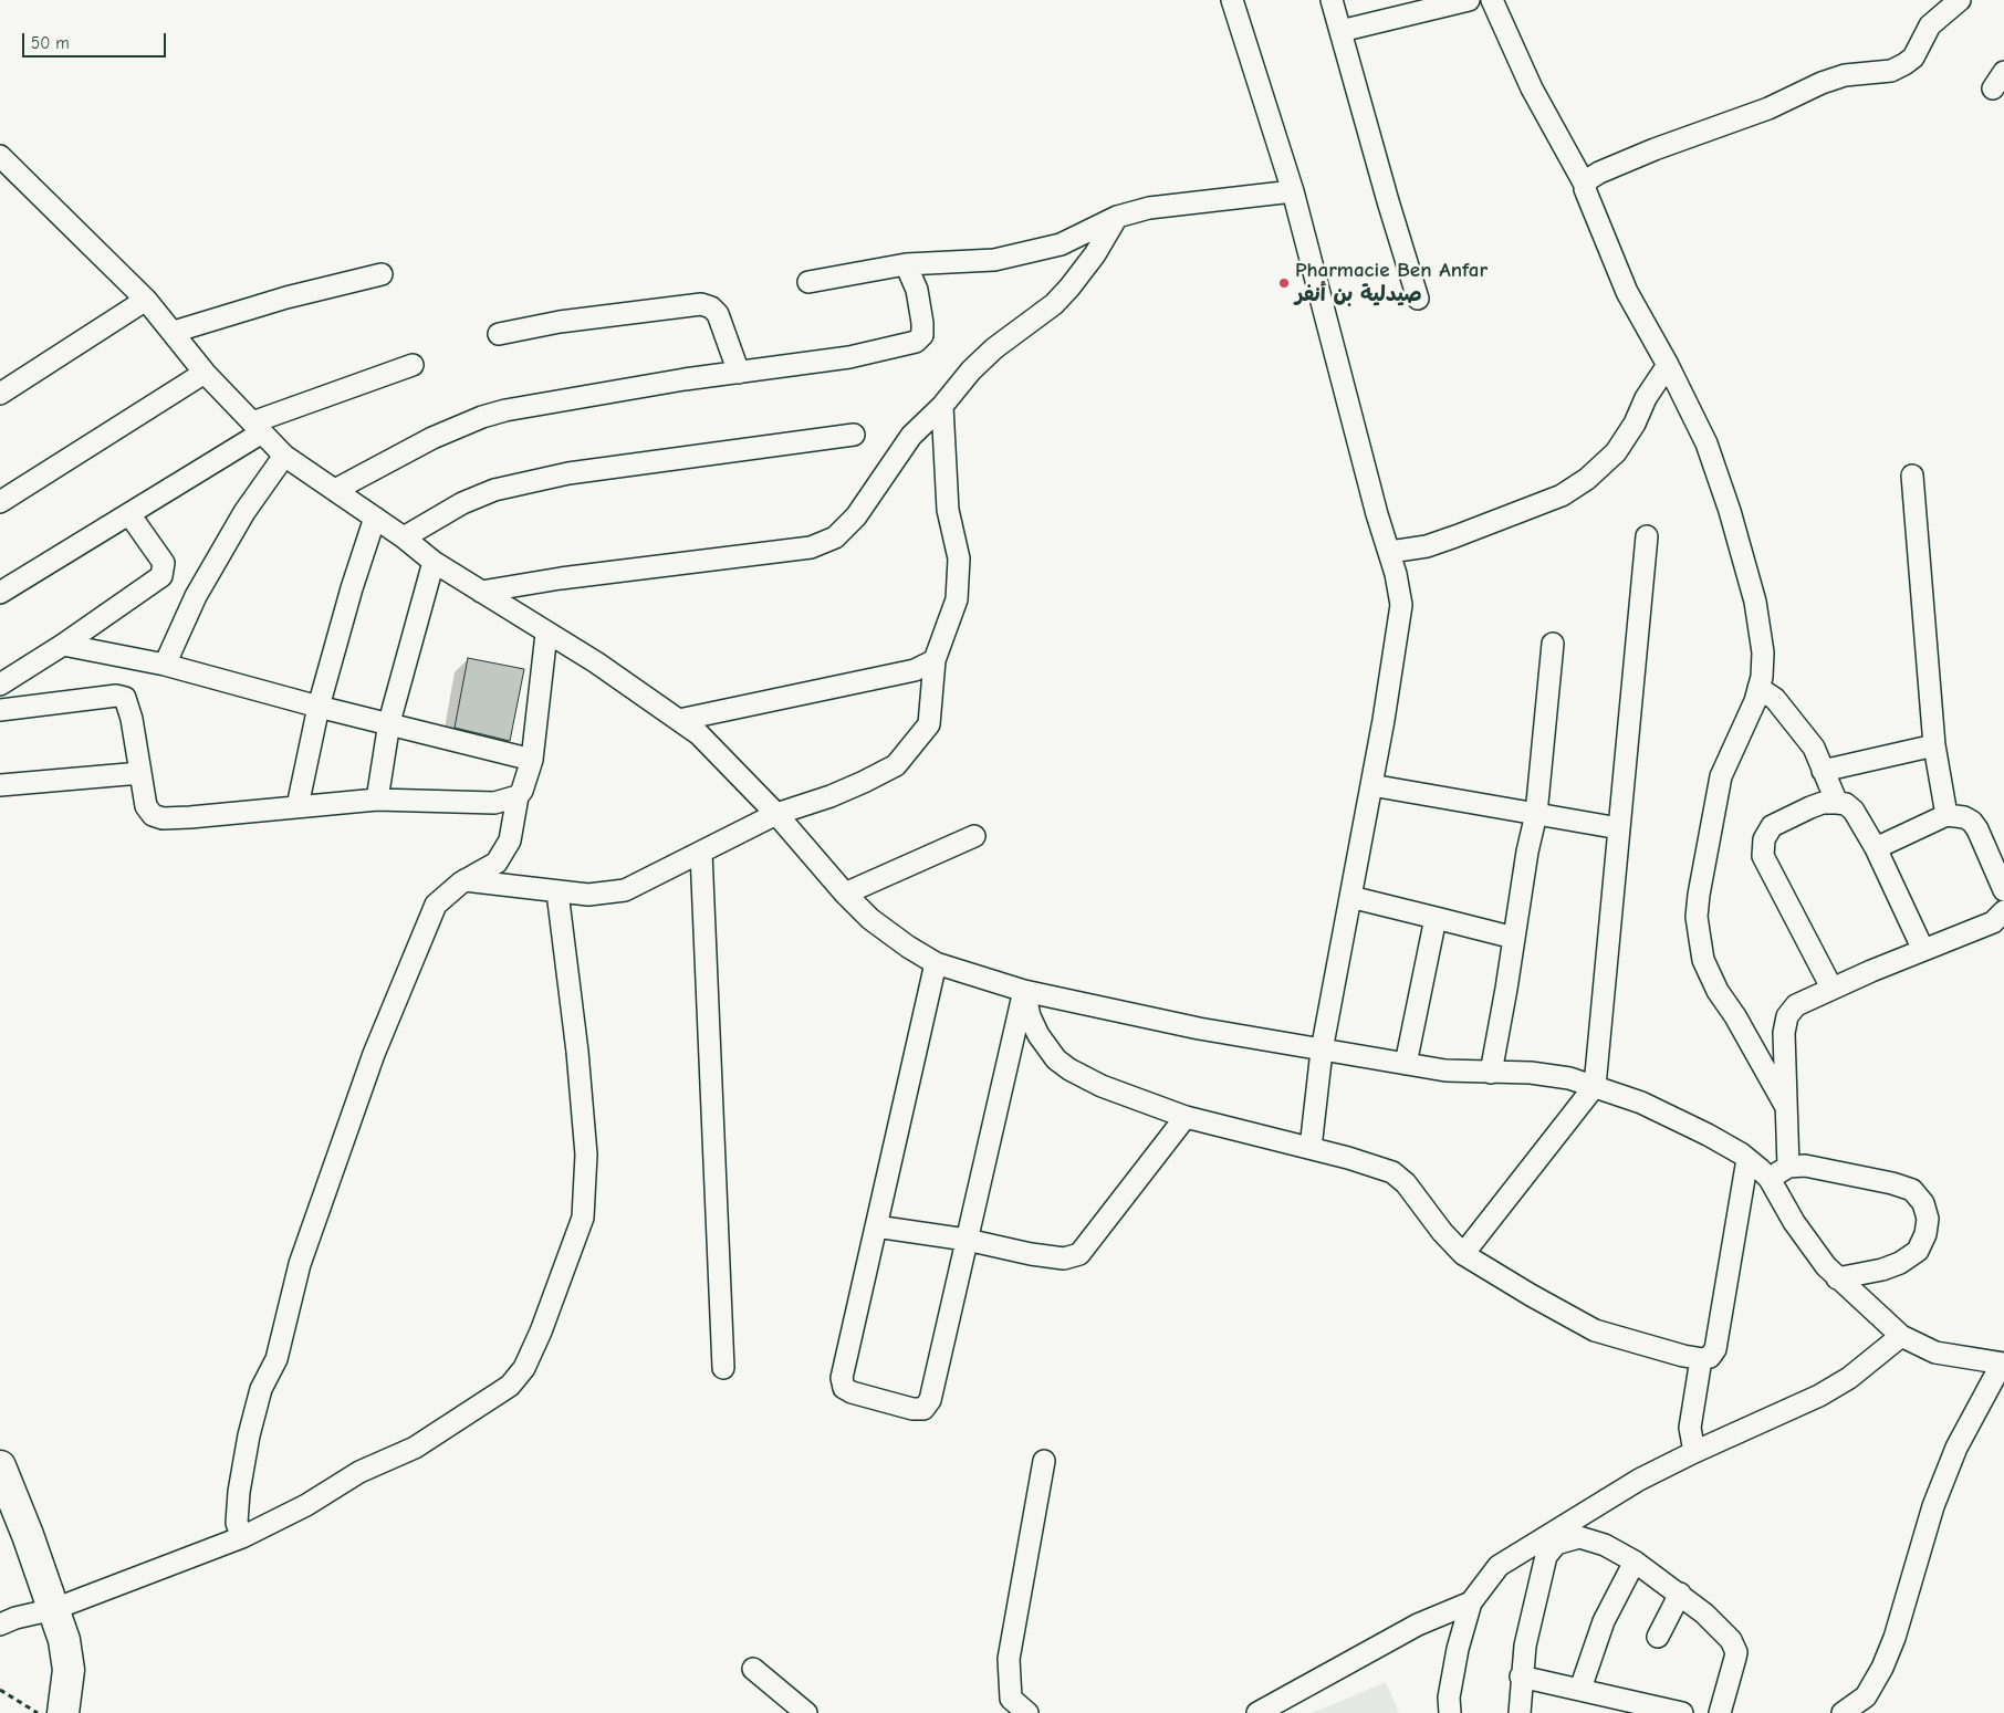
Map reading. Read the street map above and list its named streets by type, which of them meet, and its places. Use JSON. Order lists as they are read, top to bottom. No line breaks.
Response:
{"places":["Pharmacie Ben Anfar صيدلية بن أنفر"],"scale_bar":"50 m"}
